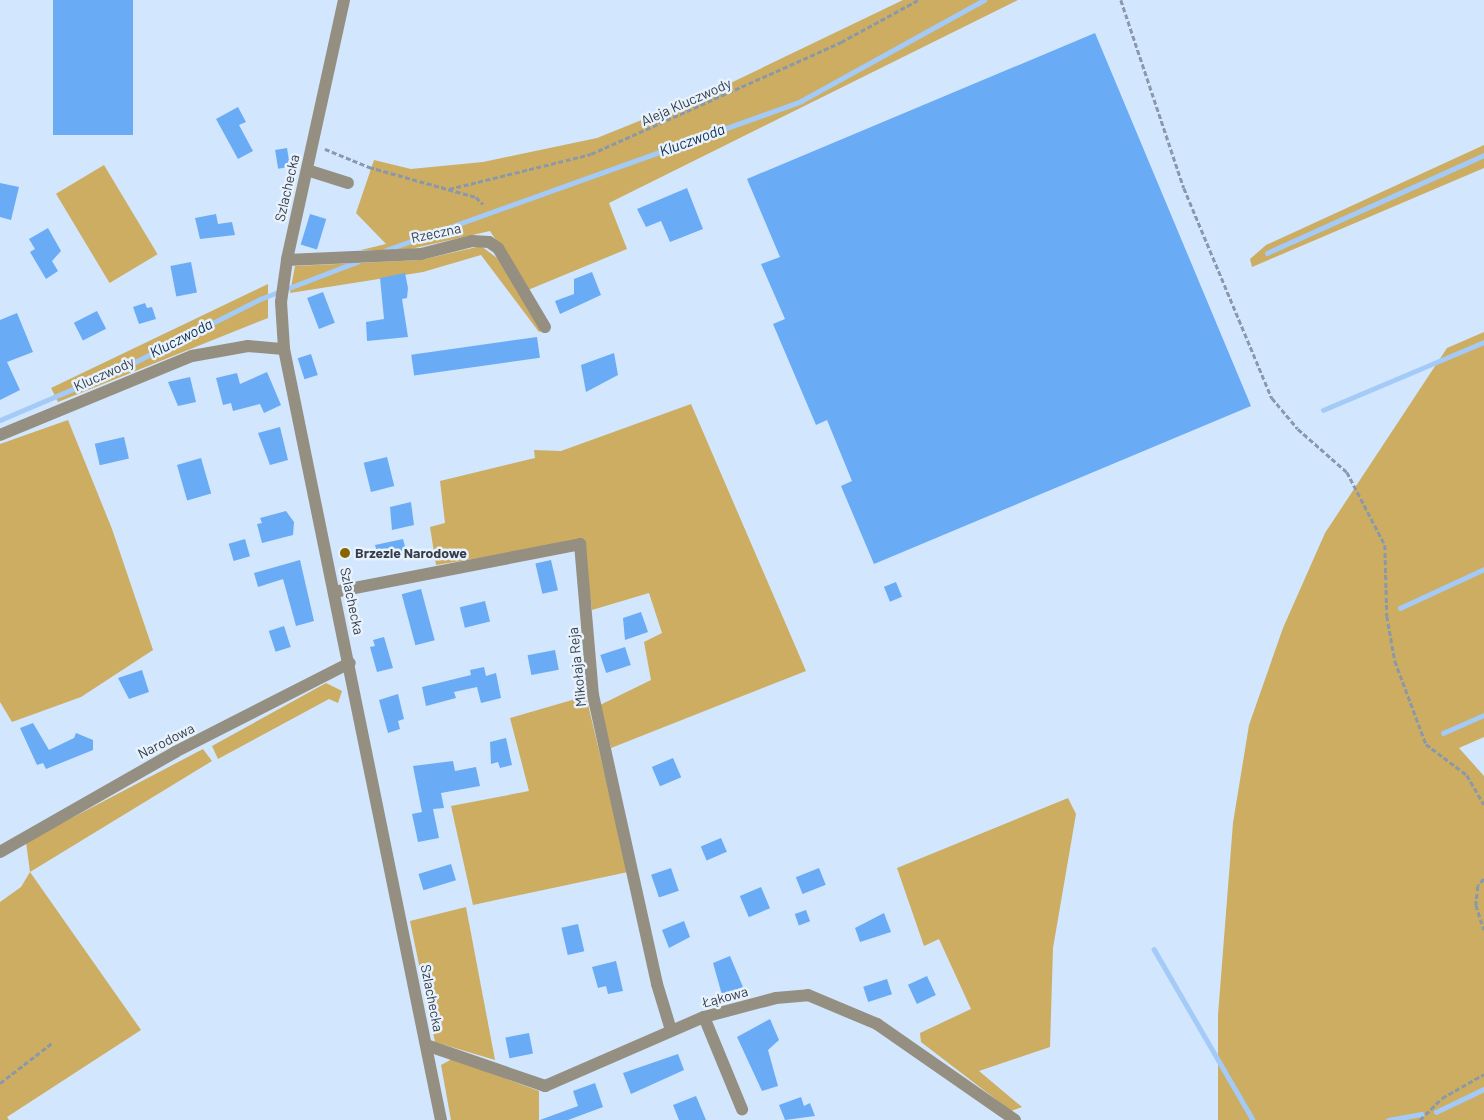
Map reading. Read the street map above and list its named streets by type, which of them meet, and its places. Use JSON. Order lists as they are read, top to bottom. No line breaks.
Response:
{"streets":{"street":["Szlachecka","Rzeczna","Kluczwody","Mikołaja Reja","Narodowa","Łąkowa"],"path":["Aleja Kluczwody"]},"crossings":[["Szlachecka","Rzeczna"],["Szlachecka","Kluczwody"],["Szlachecka","Mikołaja Reja"],["Szlachecka","Narodowa"],["Szlachecka","Łąkowa"],["Mikołaja Reja","Łąkowa"]],"water":["Kluczwoda"],"places":["Brzezie Narodowe"]}
